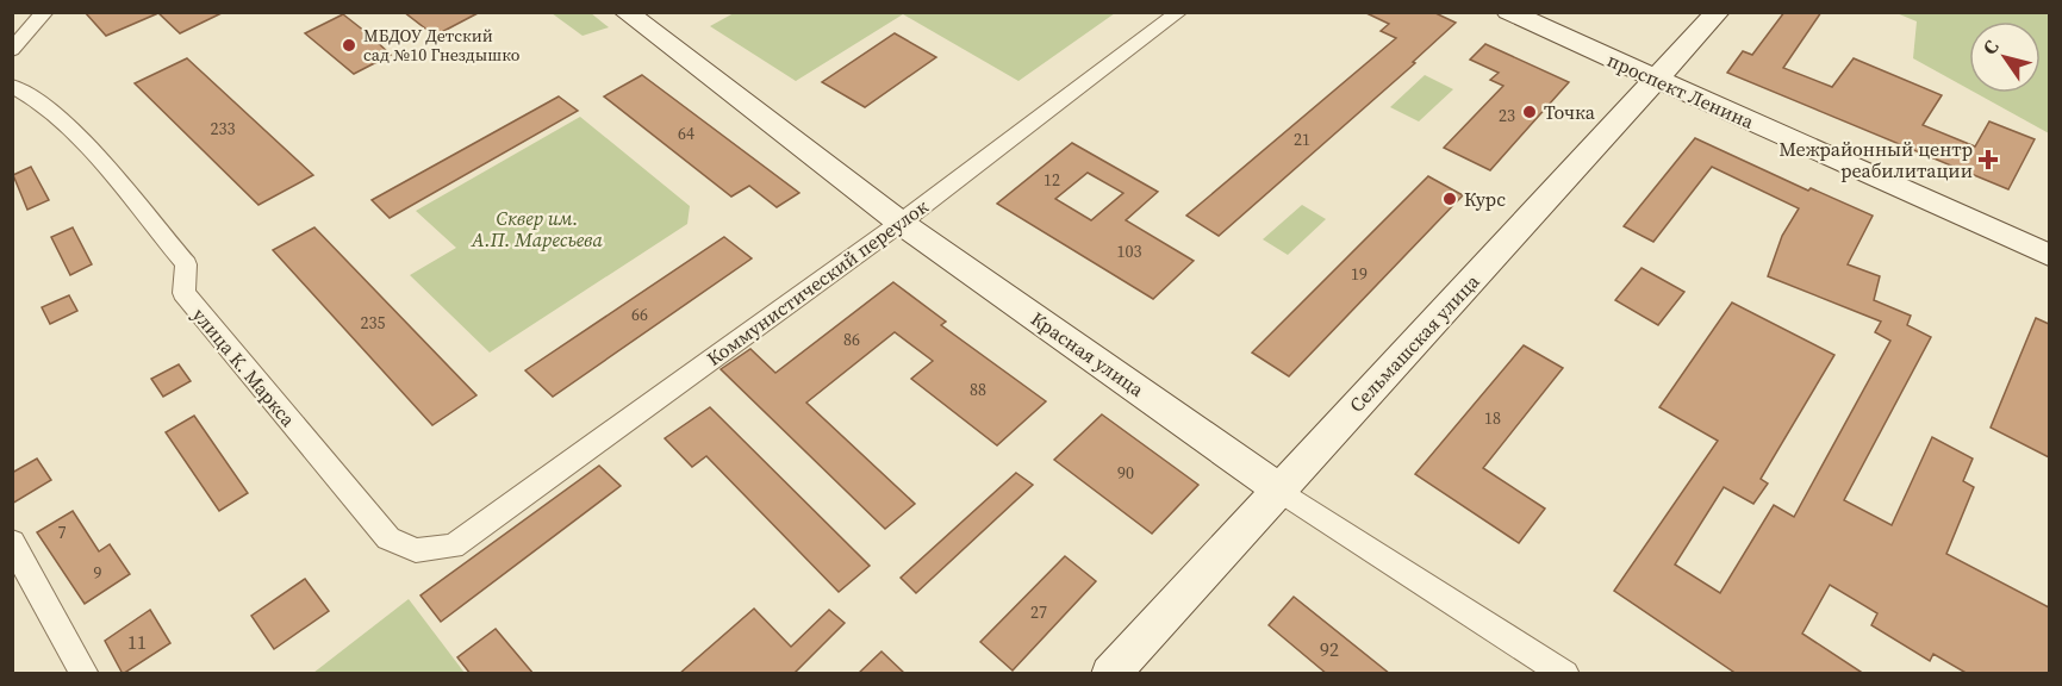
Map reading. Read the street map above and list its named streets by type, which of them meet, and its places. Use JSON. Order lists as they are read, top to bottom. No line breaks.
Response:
{"streets":{"street":["проспект Ленина","Коммунистический переулок","Сельмашская улица","Красная улица","улица К. Маркса"]},"crossings":[["проспект Ленина","Сельмашская улица"],["Коммунистический переулок","Красная улица"],["Коммунистический переулок","улица К. Маркса"],["Сельмашская улица","Красная улица"]],"parks":["Сквер им. А.П. Маресьева"],"places":{"other":["МБДОУ Детский сад №10 Гнездышко","Точка","Курс"],"health":["Межрайонный центр реабилитации"]},"house_numbers":["23","233","64","21","12","103","19","66","235","86","88","18","90","7","9","27","11","92"],"north":"top left"}
